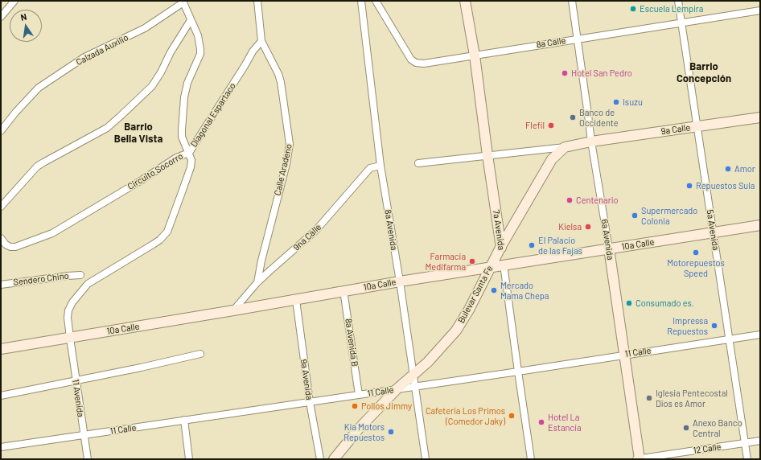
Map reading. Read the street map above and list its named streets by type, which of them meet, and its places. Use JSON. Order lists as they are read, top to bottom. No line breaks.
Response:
{"streets":{"street":["8a Calle","Calzada Auxilio","Diagonal Espartaco","9a Calle","Calle Aradeno","Circuito Socorro","8a Avenida","7a Avenida","5a Avenida","9na Calle","6a Avenida","10a Calle","Sendero Chino","Bulevar Santa Fe","8a Avenida B","11 Calle","9a Avenida","11 Avenida","12 Calle"]},"crossings":[["8a Calle","7a Avenida"],["8a Calle","5a Avenida"],["8a Calle","6a Avenida"],["Calzada Auxilio","Circuito Socorro"],["Diagonal Espartaco","Calle Aradeno"],["Diagonal Espartaco","Circuito Socorro"],["Diagonal Espartaco","10a Calle"],["Diagonal Espartaco","11 Avenida"],["9a Calle","5a Avenida"],["9a Calle","6a Avenida"],["Calle Aradeno","9na Calle"],["8a Avenida","9na Calle"],["8a Avenida","10a Calle"],["8a Avenida","Bulevar Santa Fe"],["8a Avenida","11 Calle"],["7a Avenida","10a Calle"],["7a Avenida","Bulevar Santa Fe"],["7a Avenida","11 Calle"],["5a Avenida","10a Calle"],["5a Avenida","11 Calle"],["5a Avenida","12 Calle"],["9na Calle","10a Calle"],["6a Avenida","10a Calle"],["6a Avenida","11 Calle"],["6a Avenida","12 Calle"],["10a Calle","Bulevar Santa Fe"],["10a Calle","8a Avenida B"],["10a Calle","9a Avenida"],["10a Calle","11 Avenida"],["Bulevar Santa Fe","11 Calle"],["8a Avenida B","11 Calle"],["11 Calle","9a Avenida"],["11 Calle","11 Avenida"]],"districts":["Barrio Concepción","Barrio Bella Vista"],"places":["Escuela Lempira","Hotel San Pedro","Isuzu","Banco de Occidente","Flefil","Amor","Repuestos Sula","Centenario","Supermercado Colonia","Kielsa","El Palacio de las Fajas","Motorepuestos Speed","Farmacia Medifarma","Mercado Mama Chepa","Consumado es.","Impressa Repuestos","Iglesia Pentecostal Dios es Amor","Pollos Jimmy","Cafeteria Los Primos (Comedor Jaky)","Hotel La Estancia","Anexo Banco Central","Kia Motors Repuestos"],"north":"top"}
